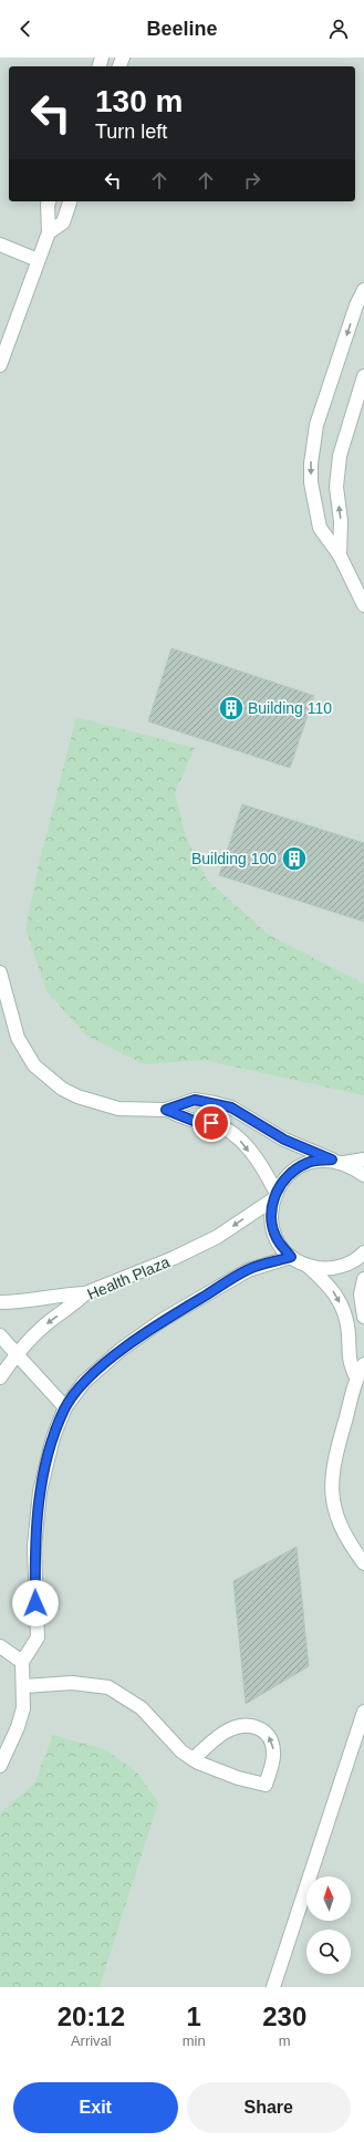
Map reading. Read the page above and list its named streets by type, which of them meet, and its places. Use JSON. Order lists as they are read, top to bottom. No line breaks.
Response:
{"streets":{"main road":["Health Plaza"]},"places":{"building":["Building 110","Building 100"]},"north":"top","page":{"header":"Beeline","turn":["130 m","Turn left"],"eta":["20:12","Arrival","1","min","230","m"],"buttons":["Exit","Share"]}}
